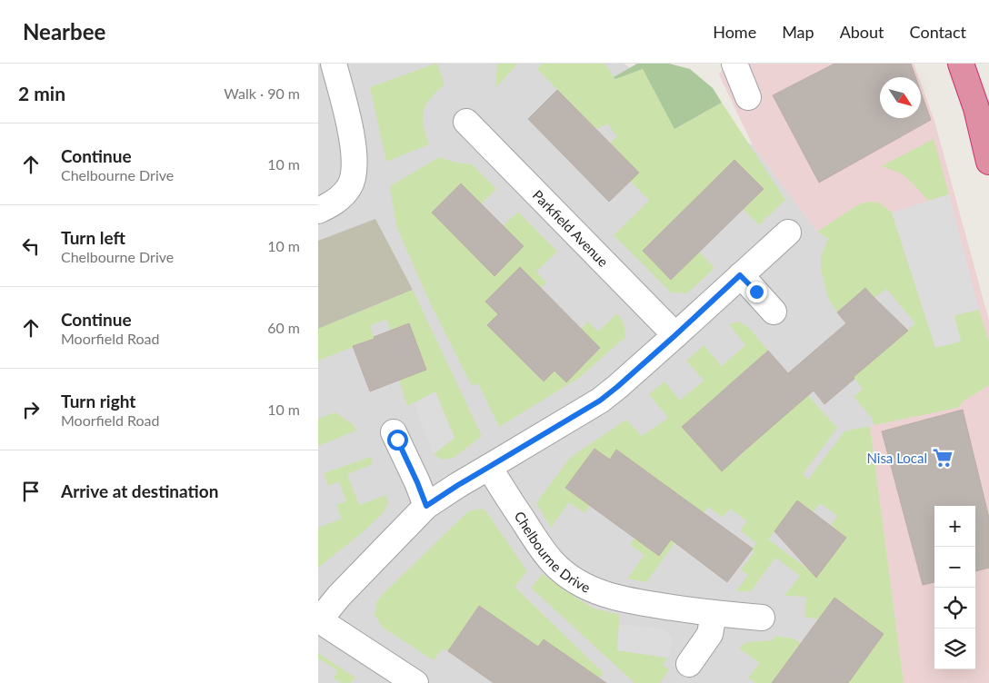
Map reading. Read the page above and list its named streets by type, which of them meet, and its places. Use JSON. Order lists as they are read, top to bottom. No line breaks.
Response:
{"streets":{"street":["Parkfield Avenue","Chelbourne Drive"]},"places":{"supermarket":["Nisa Local"]},"north":"bottom right","page":{"header":"Nearbee","nav":["Home","Map","About","Contact"],"heading":["2 min","Walk · 90 m"],"list":[["Continue","Chelbourne Drive","10 m"],["Turn left","Chelbourne Drive","10 m"],["Continue","Moorfield Road","60 m"],["Turn right","Moorfield Road","10 m"],"Arrive at destination"],"map_buttons":["+","−"]}}
